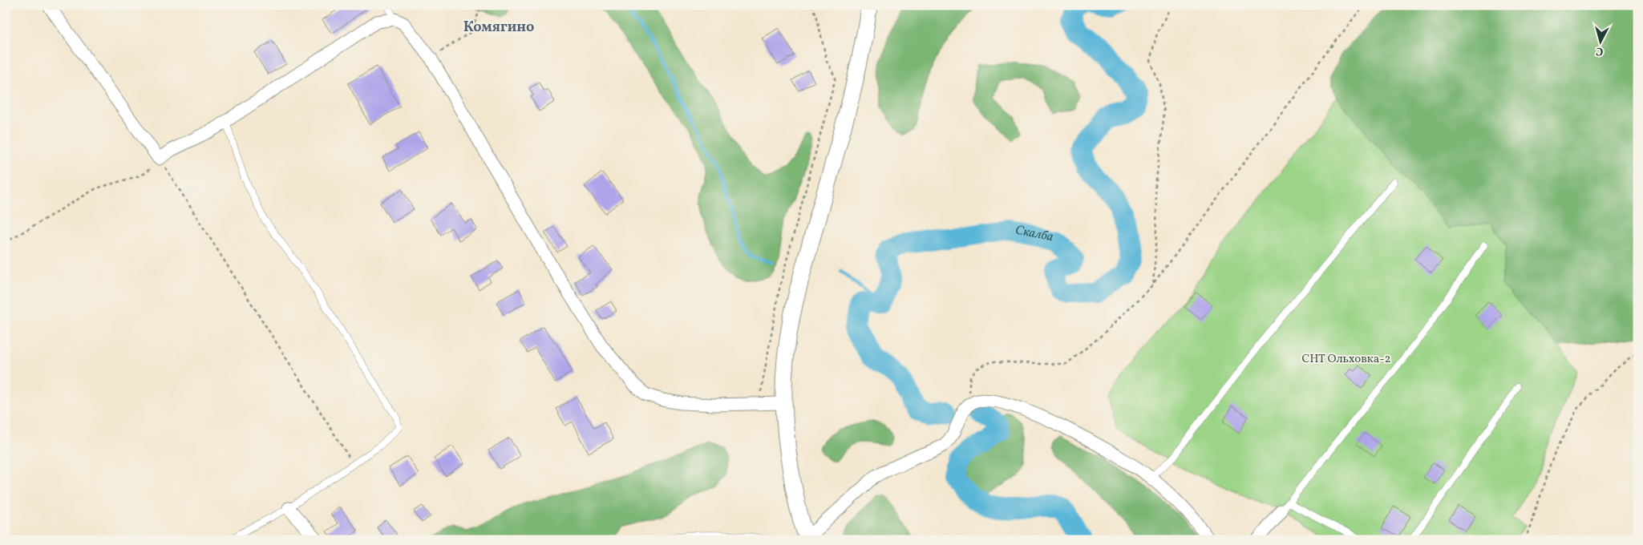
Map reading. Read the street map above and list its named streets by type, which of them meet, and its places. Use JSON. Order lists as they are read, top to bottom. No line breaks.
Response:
{"districts":["Комягино"],"water":["Скалба"],"parks":["СНТ Ольховка-2"],"north":"bottom"}
